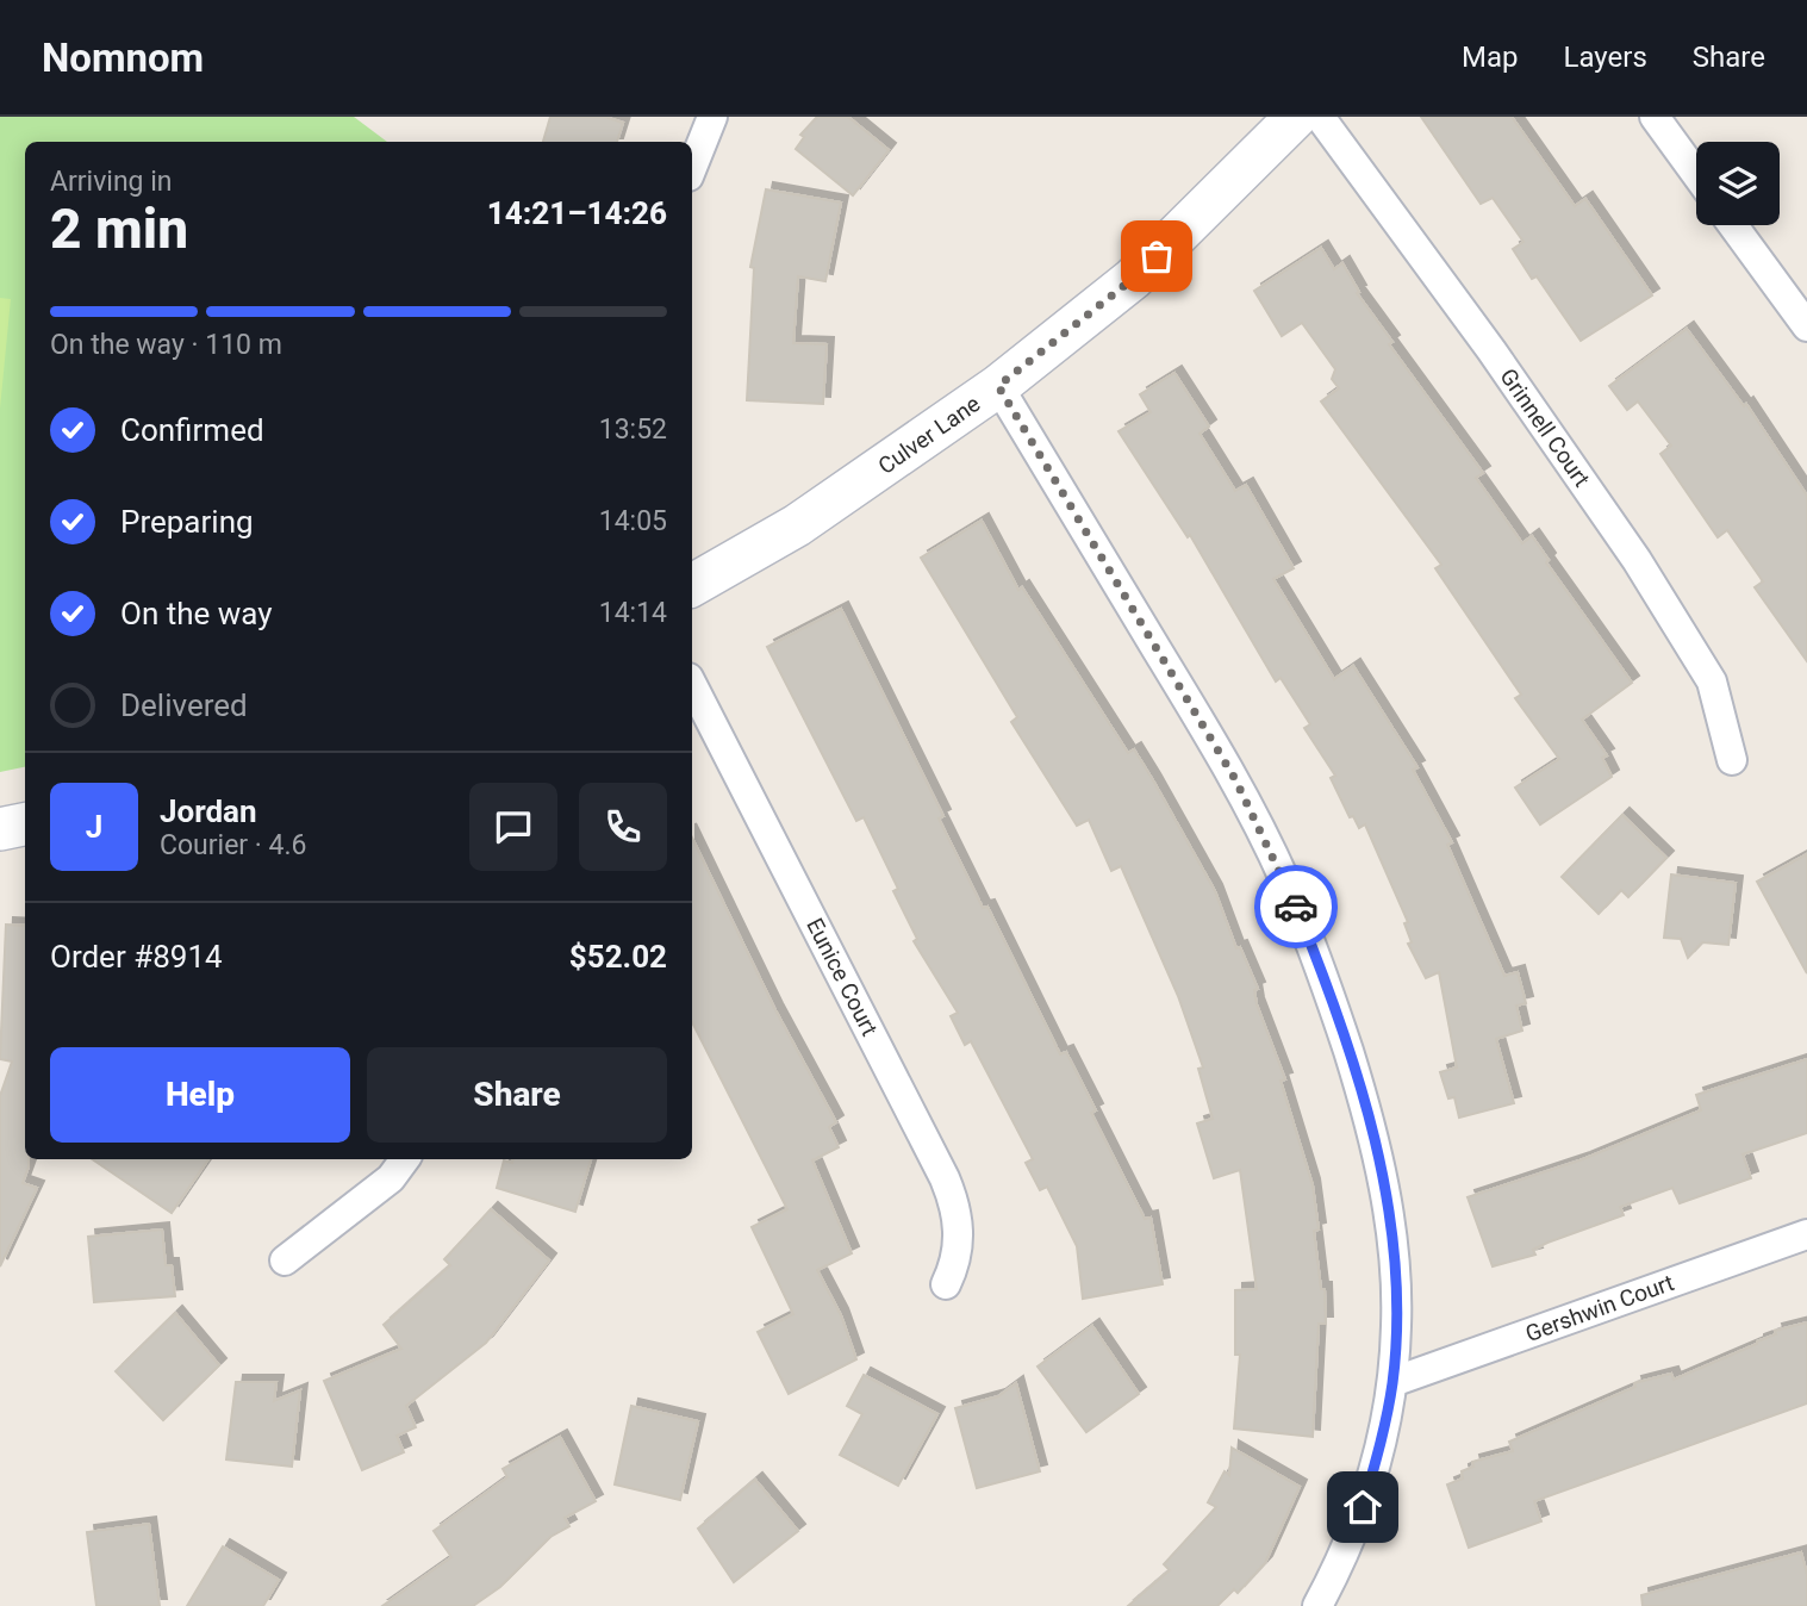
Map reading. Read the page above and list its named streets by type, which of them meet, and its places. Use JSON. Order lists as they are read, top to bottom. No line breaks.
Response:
{"streets":{"street":["Grinnell Court","Culver Lane","Eunice Court","Gershwin Court"]},"page":{"header":"Nomnom","nav":["Map","Layers","Share"],"heading":["2 min","Arriving in","14:21–14:26"],"panel":["Jordan","Courier · 4.6","Order #8914","$52.02"],"bar":"On the way · 110 m","list":[["Confirmed","13:52"],["Preparing","14:05"],["On the way","14:14"],"Delivered"],"round":"J","buttons":["Help","Share"]}}
